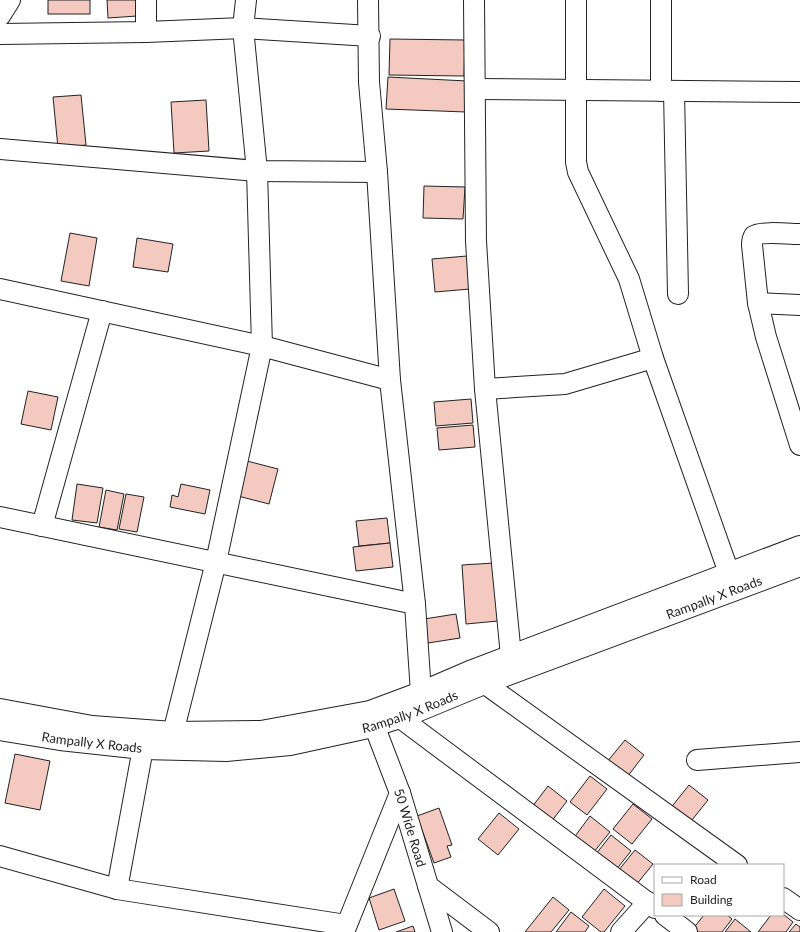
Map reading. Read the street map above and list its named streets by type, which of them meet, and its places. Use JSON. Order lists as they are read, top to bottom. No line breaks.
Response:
{"streets":{"main road":["Rampally X Roads"],"street":["50 Wide Road"]},"crossings":[["Rampally X Roads","50 Wide Road"]],"legend":["Road","Building"]}
